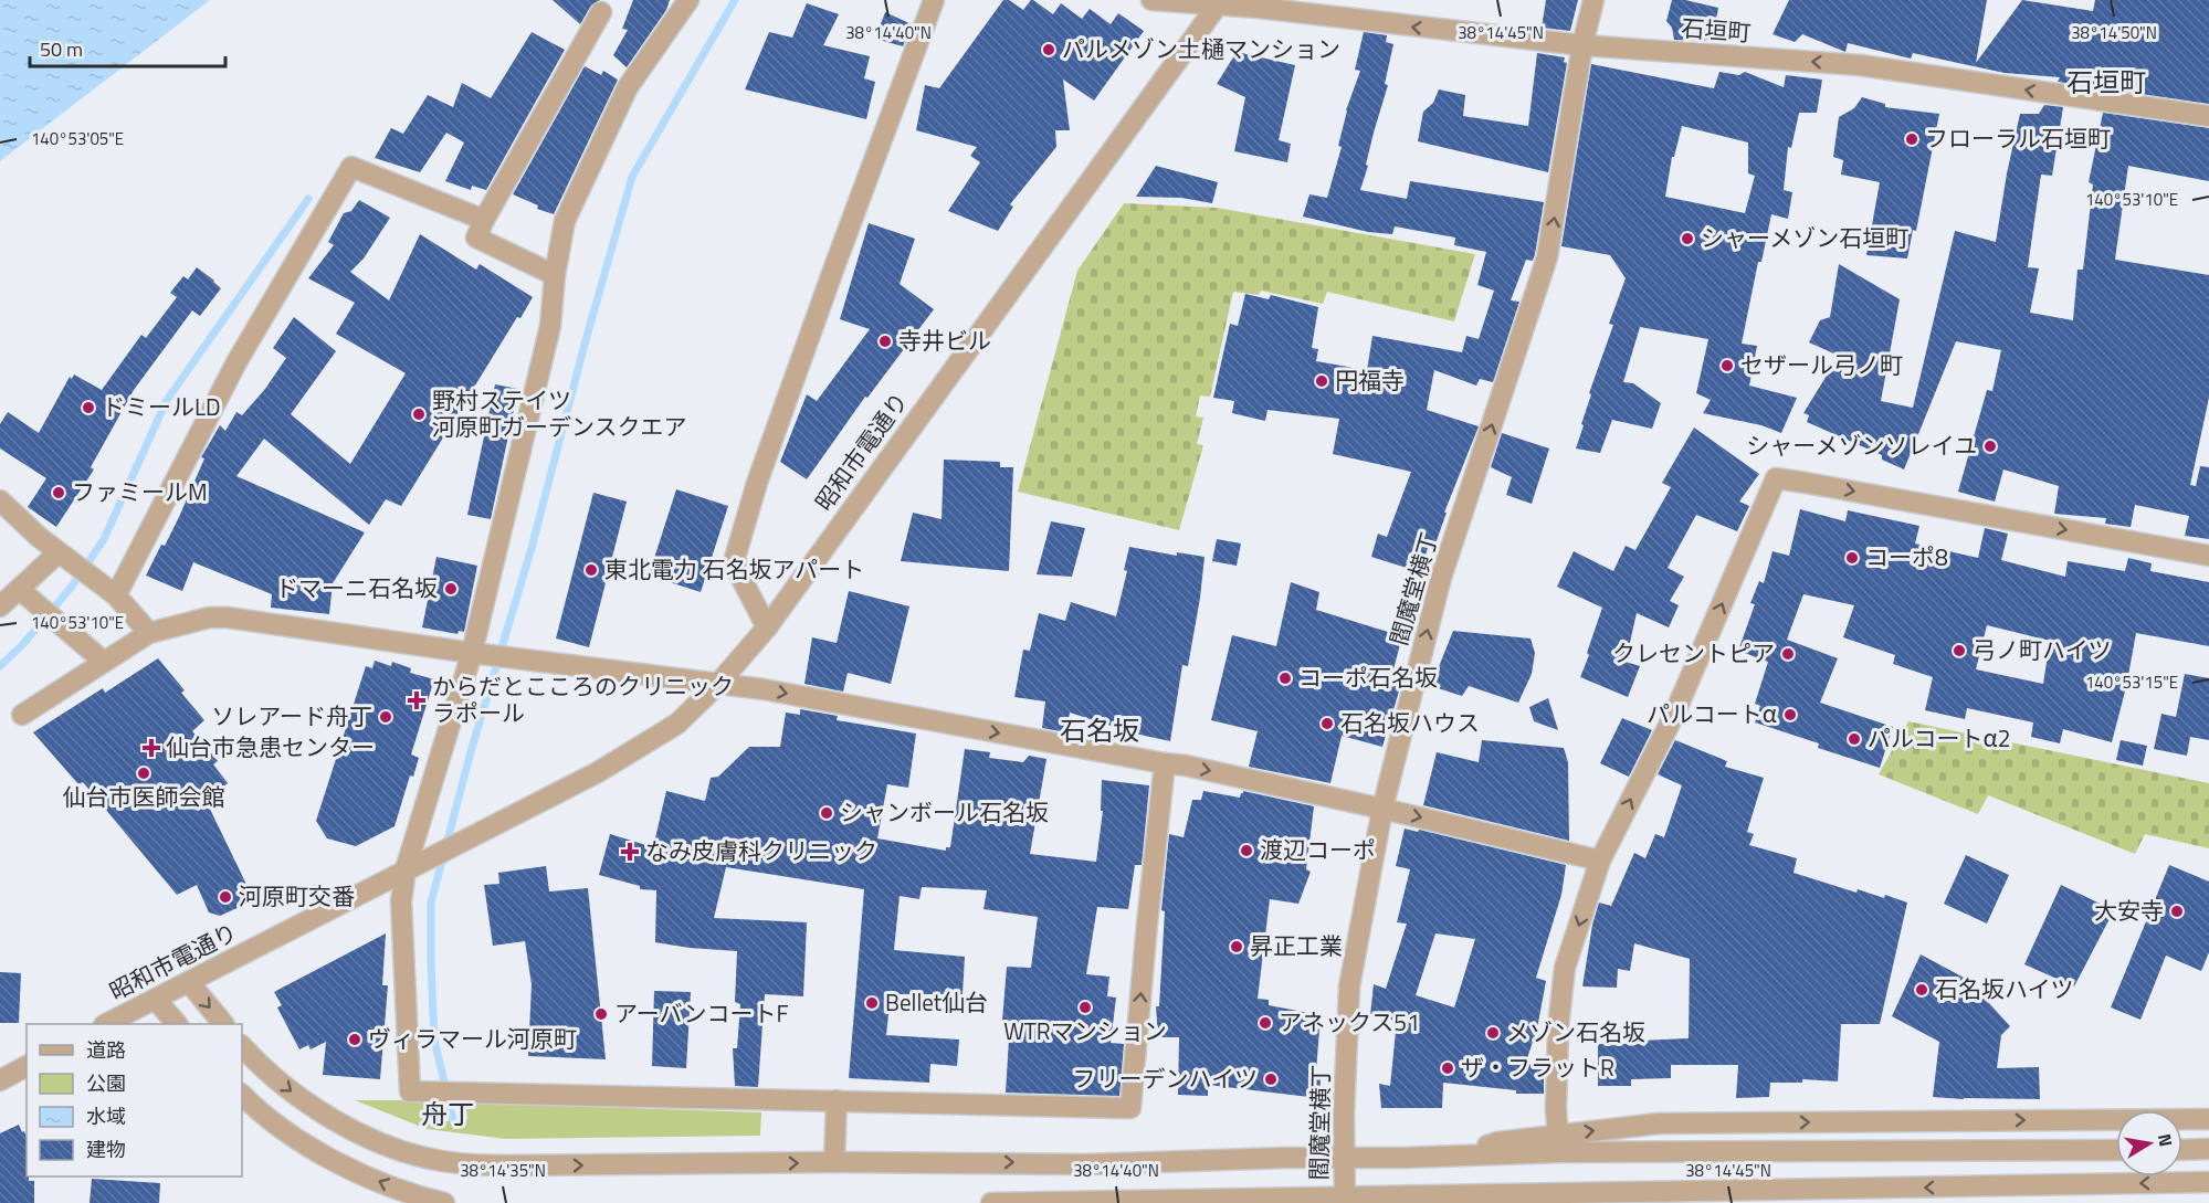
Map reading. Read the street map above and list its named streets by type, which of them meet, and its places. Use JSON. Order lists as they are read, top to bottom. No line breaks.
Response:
{"streets":{"street":["石垣町","昭和市電通り","閻魔堂横丁"]},"crossings":[["石垣町","昭和市電通り"],["石垣町","閻魔堂横丁"]],"one_way":["石垣町","閻魔堂横丁"],"districts":["石垣町","石名坂","舟丁"],"places":{"other":["パルメゾン土樋マンション","フローラル石垣町","シャーメゾン石垣町","寺井ビル","セザール弓ノ町","円福寺","ドミールLD","野村ステイツ 河原町ガーデンスクエア","シャーメゾンソレイユ","ファミールM","コーポ8","東北電力 石名坂アパート","ドマーニ石名坂","弓ノ町ハイツ","クレセントピア","コーポ石名坂","パルコートα","ソレアード舟丁","石名坂ハウス","パルコートα2","仙台市医師会館","シャンボール石名坂","渡辺コーポ","河原町交番","大安寺","昇正工業","石名坂ハイツ","Bellet仙台","WTRマンション","アーバンコートF","アネックス51","メゾン石名坂","ヴィラマール河原町","ザ・フラットR","フリーデンハイツ"],"health":["からだとこころのクリニック ラポール","仙台市急患センター","なみ皮膚科クリニック"]},"legend":["道路","公園","水域","建物"],"scale_bar":"50 m","north":"right","coordinates":["38°14'40\"N","38°14'45\"N","38°14'50\"N","140°53'05\"E","140°53'10\"E","140°53'15\"E","38°14'35\"N"]}
